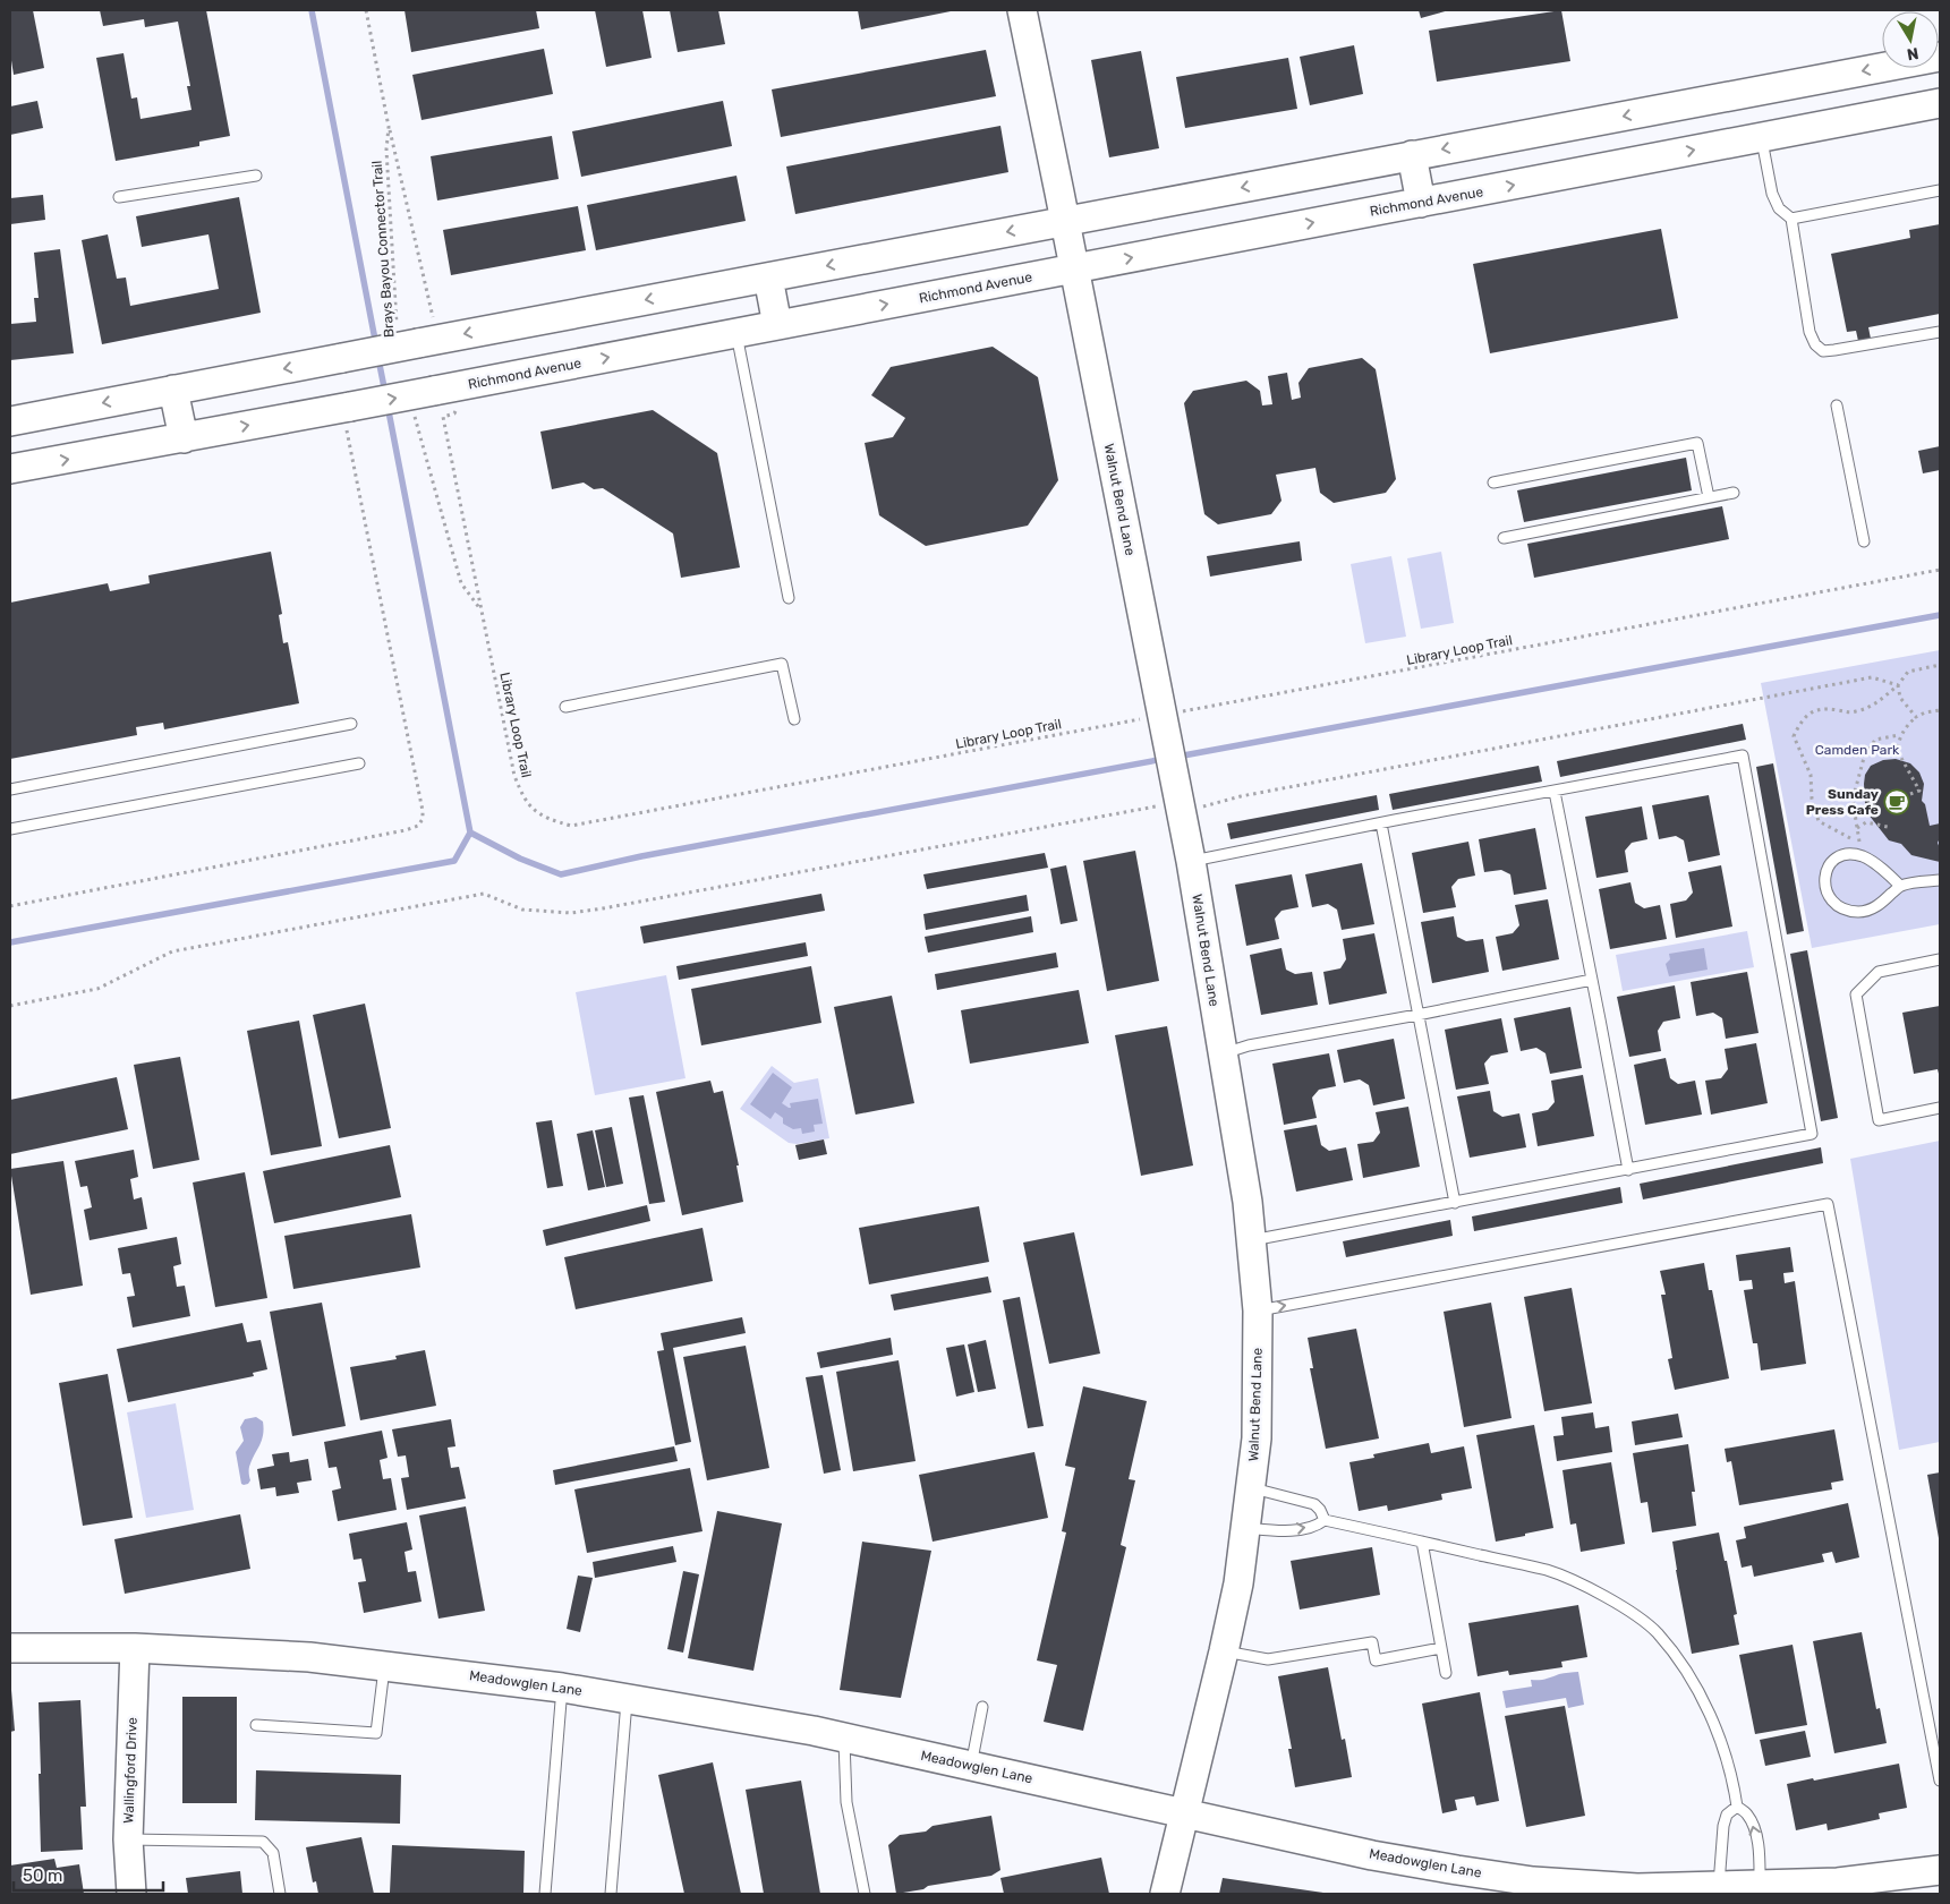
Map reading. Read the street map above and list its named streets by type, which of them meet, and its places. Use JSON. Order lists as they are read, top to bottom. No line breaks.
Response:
{"streets":{"street":["Richmond Avenue","Walnut Bend Lane","Meadowglen Lane","Wallingford Drive"],"path":["Brays Bayou Connector Trail","Library Loop Trail"]},"crossings":[["Richmond Avenue","Walnut Bend Lane"],["Richmond Avenue","Library Loop Trail"],["Walnut Bend Lane","Library Loop Trail"],["Walnut Bend Lane","Meadowglen Lane"],["Meadowglen Lane","Wallingford Drive"]],"parks":["Camden Park"],"places":{"cafe":["Sunday Press Cafe"]},"scale_bar":"50 m","north":"bottom"}
